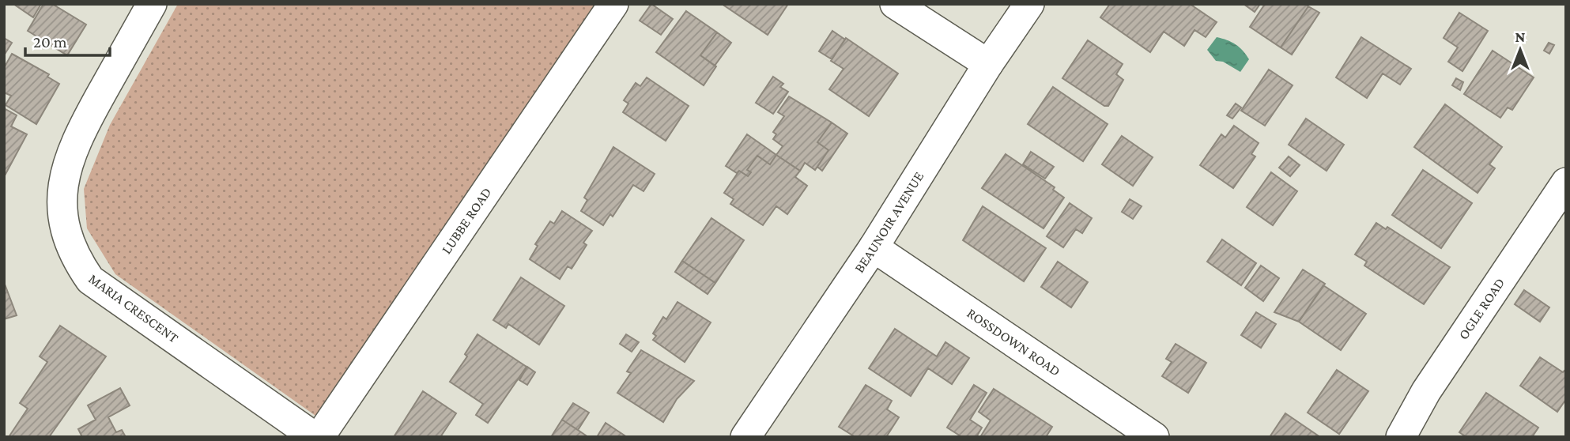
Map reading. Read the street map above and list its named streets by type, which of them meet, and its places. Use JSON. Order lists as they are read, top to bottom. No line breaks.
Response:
{"streets":{"street":["LUBBE ROAD","BEAUNOIR AVENUE","MARIA CRESCENT","OGLE ROAD","ROSSDOWN ROAD"]},"crossings":[["BEAUNOIR AVENUE","ROSSDOWN ROAD"]],"scale_bar":"20 m","north":"top"}
